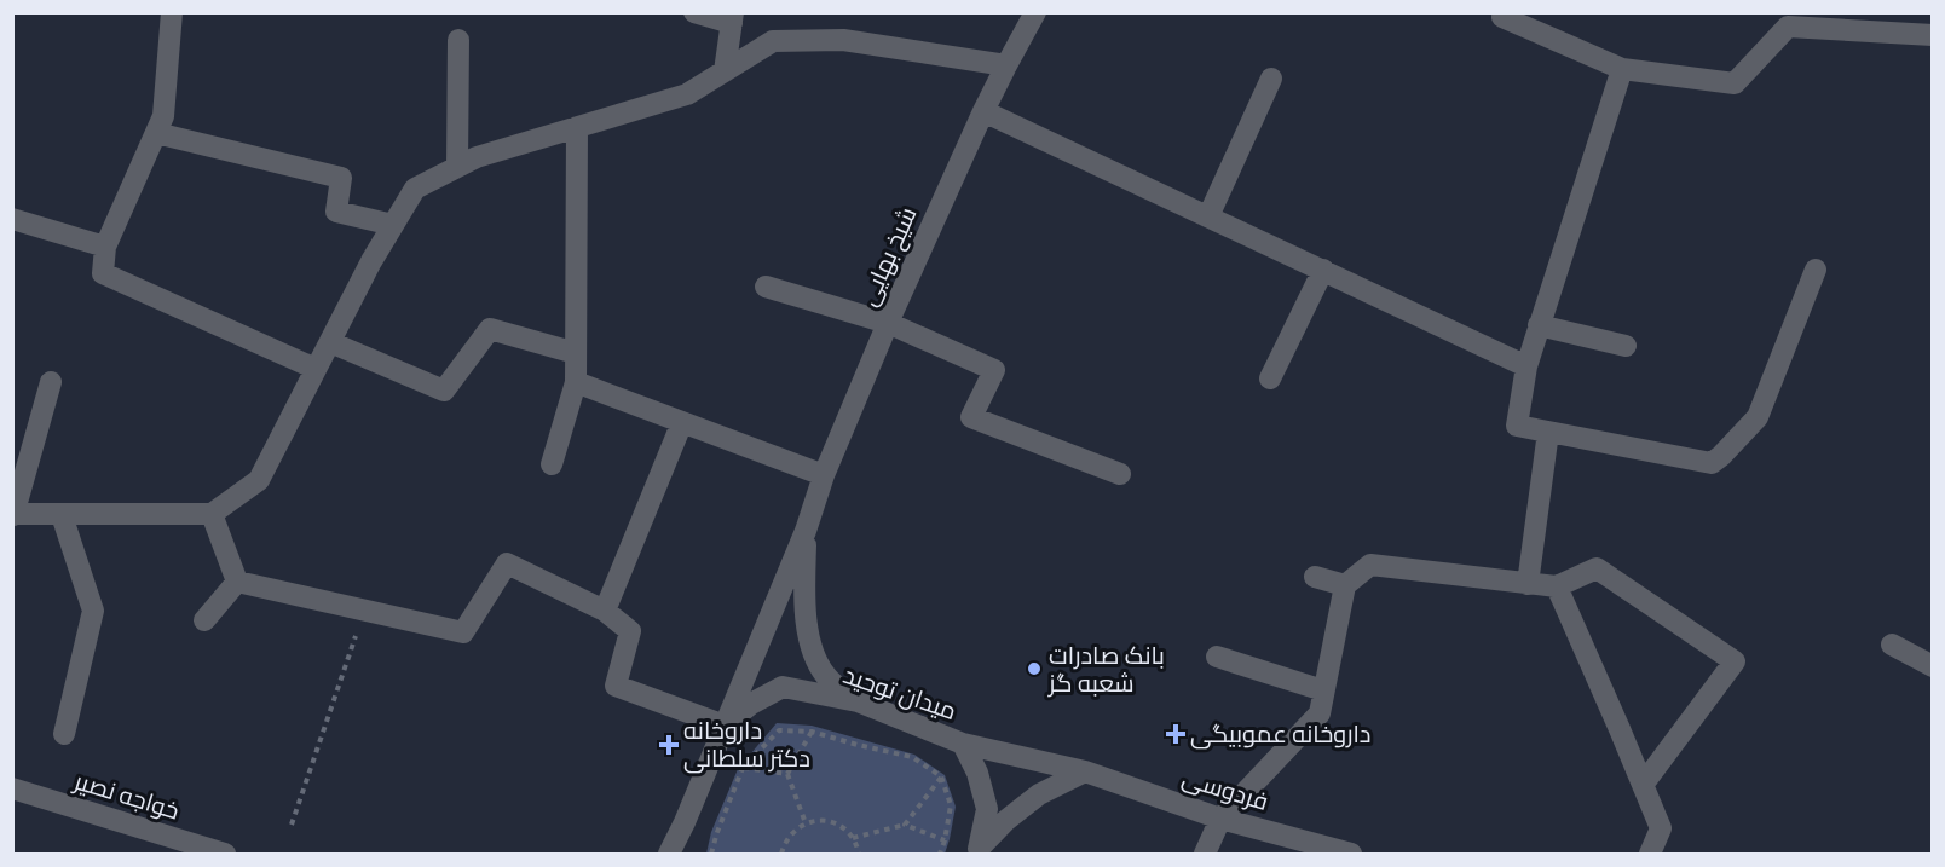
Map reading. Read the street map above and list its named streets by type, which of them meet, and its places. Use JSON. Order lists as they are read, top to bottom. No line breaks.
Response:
{"streets":{"street":["شیخ بهایی","میدان توحید","فردوسی","خواجه نصیر"]},"crossings":[["شیخ بهایی","میدان توحید"],["میدان توحید","فردوسی"]],"places":{"other":["بانک صادرات شعبه گز"],"health":["داروخانه عموبیگی","داروخانه دکتر سلطانی"]}}
